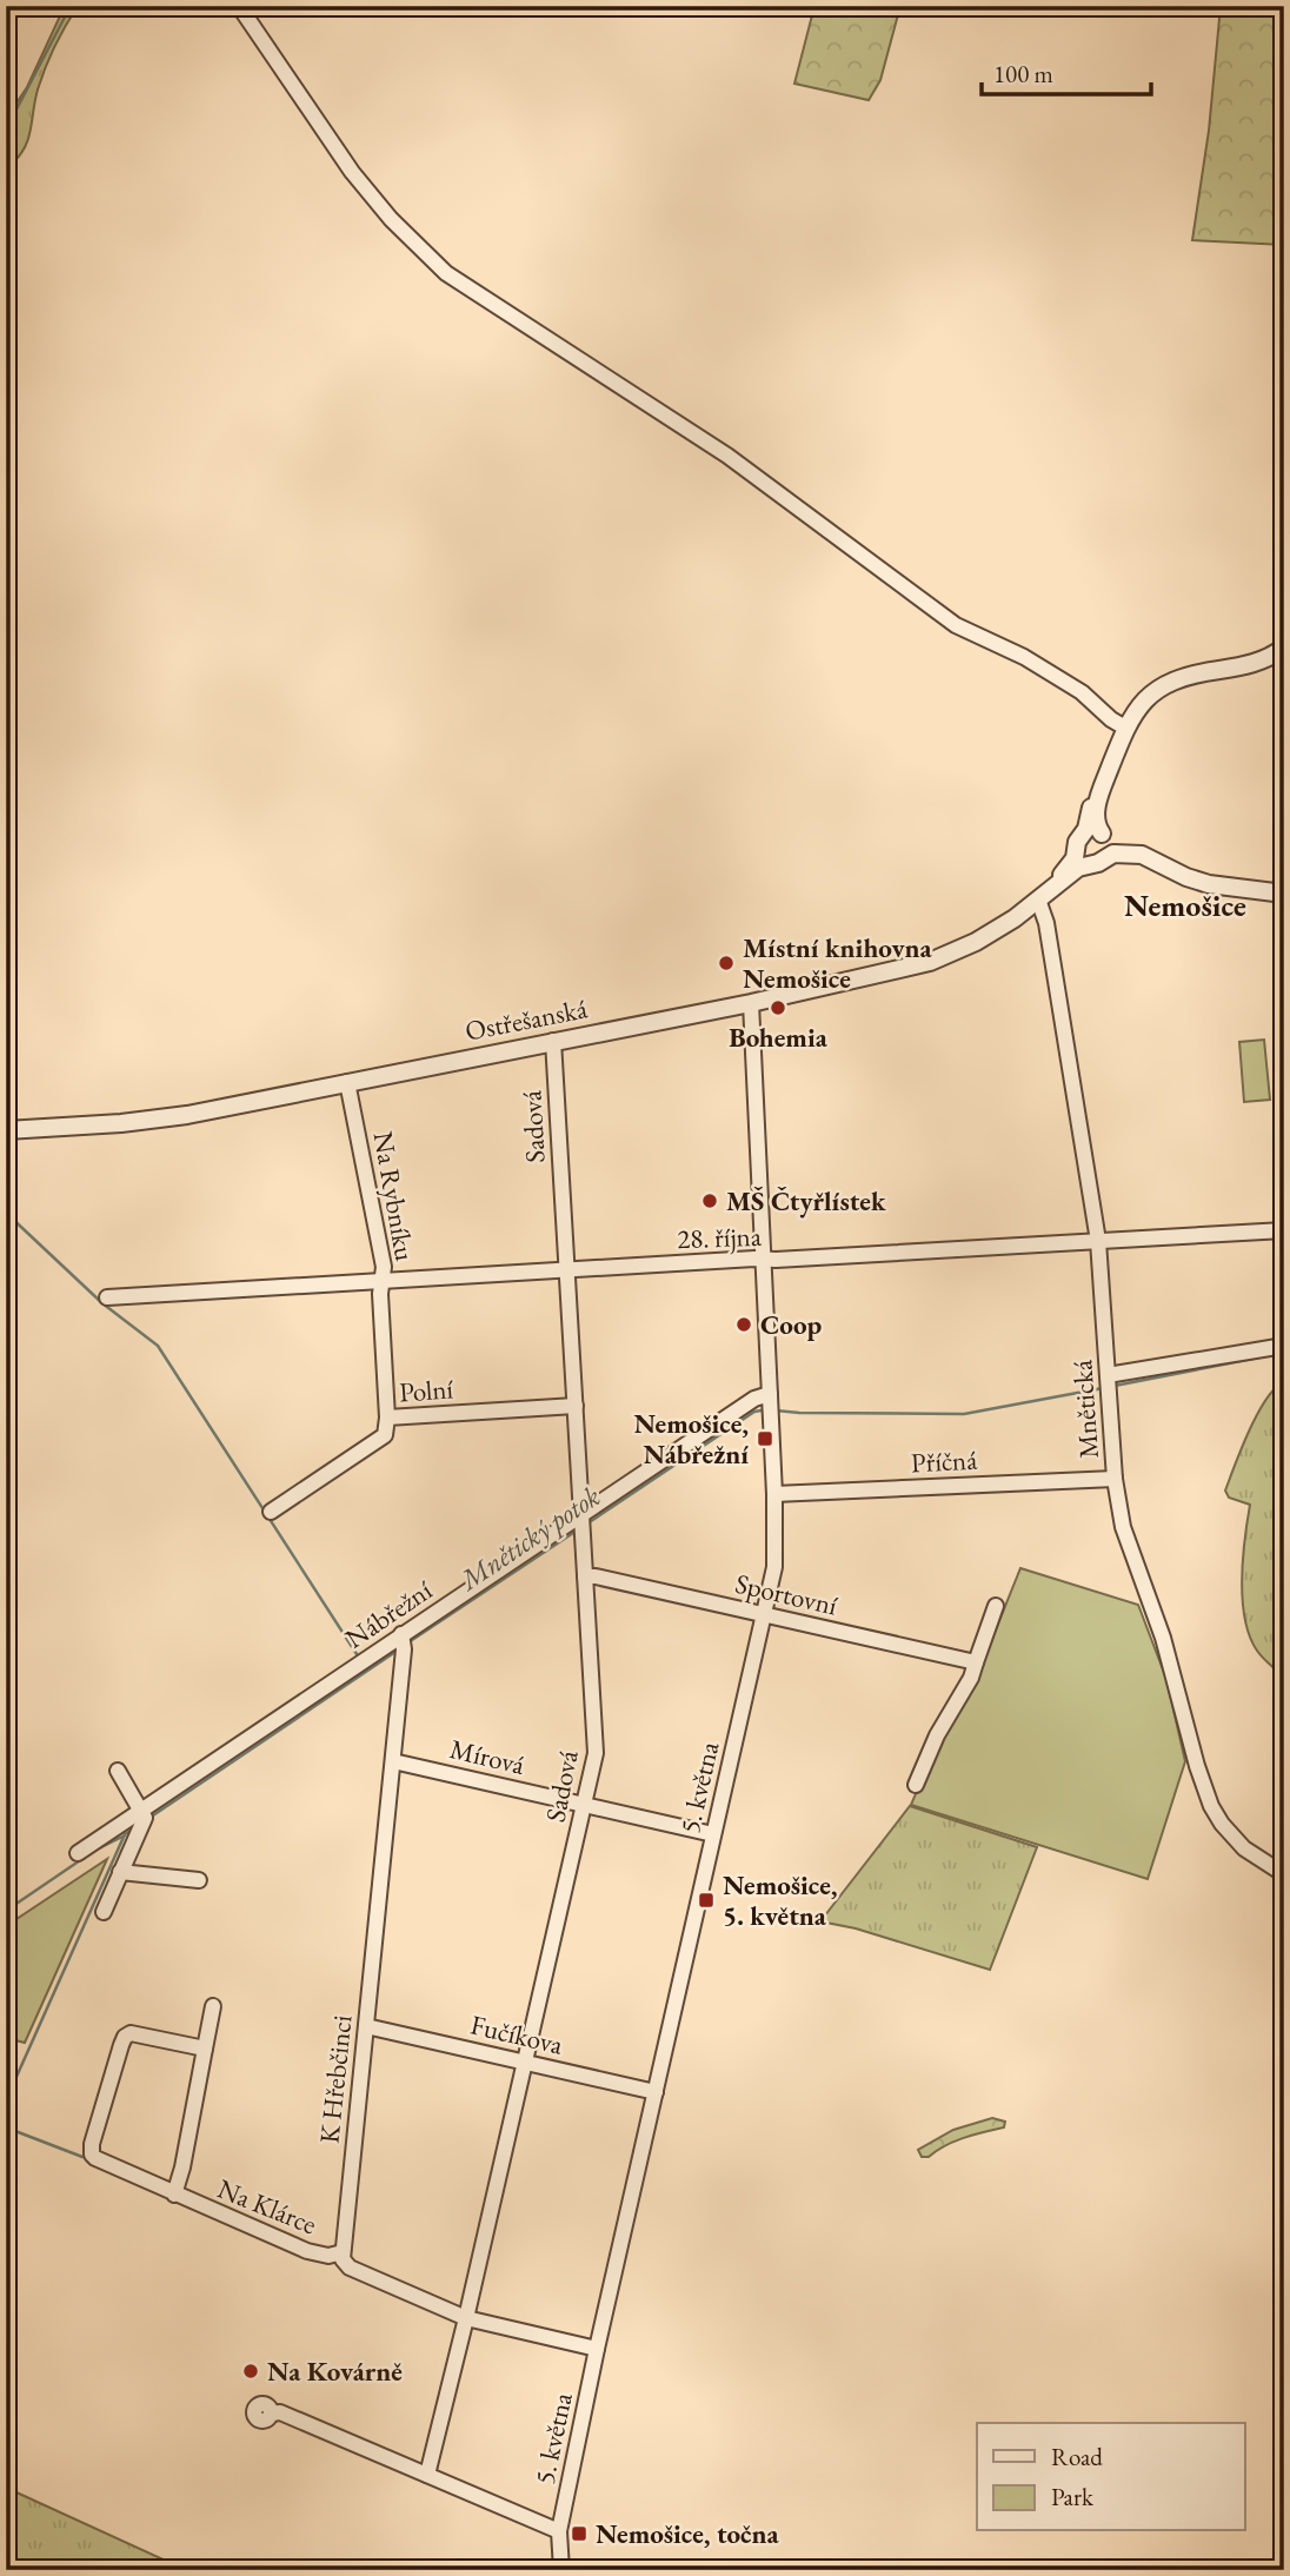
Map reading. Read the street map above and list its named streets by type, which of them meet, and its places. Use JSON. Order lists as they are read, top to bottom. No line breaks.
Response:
{"streets":{"street":["Ostřešanská","Sadová","Na Rybníku","28. října","Polní","Mnětická","Příčná","Sportovní","Nábřežní","Mírová","5. května","Fučíkova","K Hřebčinci","Na Klárce"]},"crossings":[["Ostřešanská","Sadová"],["Ostřešanská","Na Rybníku"],["Ostřešanská","Mnětická"],["Ostřešanská","5. května"],["Sadová","28. října"],["Sadová","Polní"],["Sadová","Sportovní"],["Sadová","Nábřežní"],["Sadová","Mírová"],["Sadová","Fučíkova"],["Na Rybníku","28. října"],["Na Rybníku","Polní"],["28. října","Mnětická"],["28. října","5. května"],["Mnětická","Příčná"],["Příčná","5. května"],["Sportovní","5. května"],["Nábřežní","5. května"],["Nábřežní","K Hřebčinci"],["Mírová","5. května"],["Mírová","K Hřebčinci"],["5. května","Fučíkova"],["Fučíkova","K Hřebčinci"],["K Hřebčinci","Na Klárce"]],"districts":["Nemošice"],"water":["Mnětický potok"],"places":{"other":["Místní knihovna Nemošice","Bohemia","MŠ Čtyřlístek","Coop","Na Kovárně"],"transit":["Nemošice, Nábřežní","Nemošice, 5. května","Nemošice, točna"]},"legend":["Road","Park"],"scale_bar":"100 m"}
